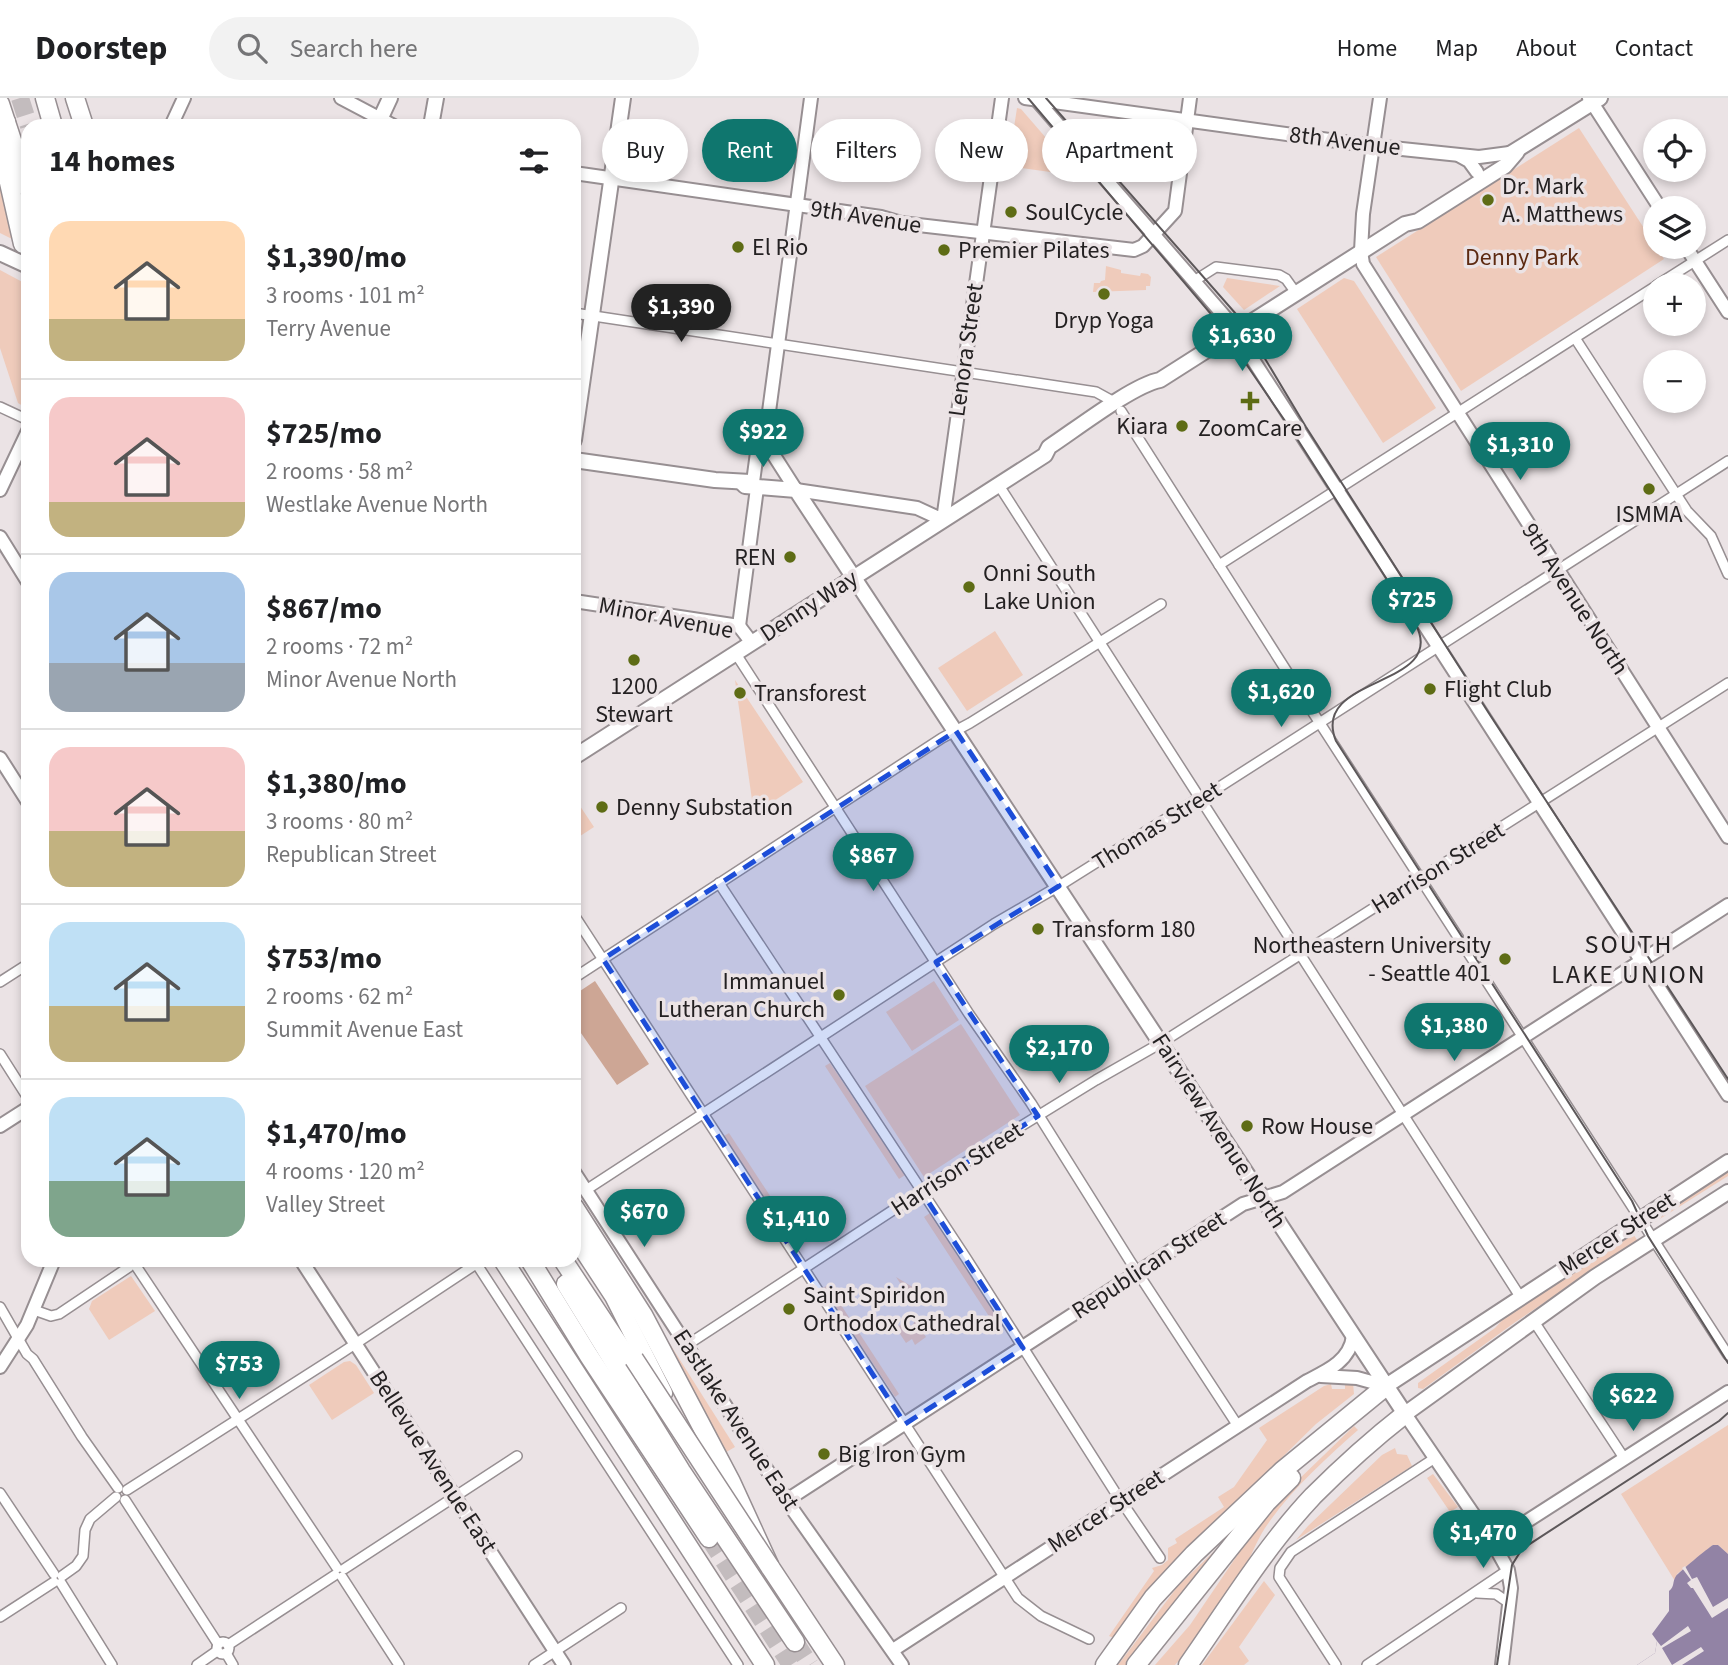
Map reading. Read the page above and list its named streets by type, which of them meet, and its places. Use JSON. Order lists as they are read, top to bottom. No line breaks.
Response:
{"streets":{"main road":["Denny Way","Fairview Avenue North","Mercer Street"],"street":["8th Avenue","9th Avenue","Lenora Street","9th Avenue North","Minor Avenue","Thomas Street","Harrison Street","Republican Street","Eastlake Avenue East","Bellevue Avenue East"]},"crossings":[["8th Avenue","Denny Way"],["9th Avenue","Lenora Street"],["Lenora Street","Denny Way"],["9th Avenue North","Denny Way"],["9th Avenue North","Thomas Street"],["9th Avenue North","Harrison Street"],["Denny Way","Minor Avenue"],["Denny Way","Fairview Avenue North"],["Thomas Street","Fairview Avenue North"],["Thomas Street","Eastlake Avenue East"],["Harrison Street","Fairview Avenue North"],["Harrison Street","Eastlake Avenue East"],["Fairview Avenue North","Mercer Street"],["Fairview Avenue North","Republican Street"],["Mercer Street","Eastlake Avenue East"],["Republican Street","Eastlake Avenue East"]],"districts":["SOUTH LAKE UNION"],"parks":["Denny Park"],"places":{"other":["Dr. Mark A. Matthews","SoulCycle","El Rio","Premier Pilates","Dryp Yoga","Kiara","ISMMA","REN","Onni South Lake Union","1200 Stewart","Flight Club","Transforest","Denny Substation","Transform 180","Northeastern University - Seattle 401","Immanuel Lutheran Church","Row House","Saint Spiridon Orthodox Cathedral","Big Iron Gym"],"health":["ZoomCare"]},"page":{"header":"Doorstep","search":"Search here","nav":["Home","Map","About","Contact"],"map_buttons":["+","−"],"chip":["Buy","Rent","Filters","New","Apartment"],"heading":"14 homes","list":[{"name":"$1,390/mo","note":"3 rooms · 101 m² · Terry Avenue"},{"name":"$725/mo","note":"2 rooms · 58 m² · Westlake Avenue North"},{"name":"$867/mo","note":"2 rooms · 72 m² · Minor Avenue North"},{"name":"$1,380/mo","note":"3 rooms · 80 m² · Republican Street"},{"name":"$753/mo","note":"2 rooms · 62 m² · Summit Avenue East"},{"name":"$1,470/mo","note":"4 rooms · 120 m² · Valley Street"}],"price":["$1,390","$1,630","$922","$1,310","$725","$1,620","$867","$1,380","$2,170","$670","$1,410","$753","$622","$1,470"]}}
